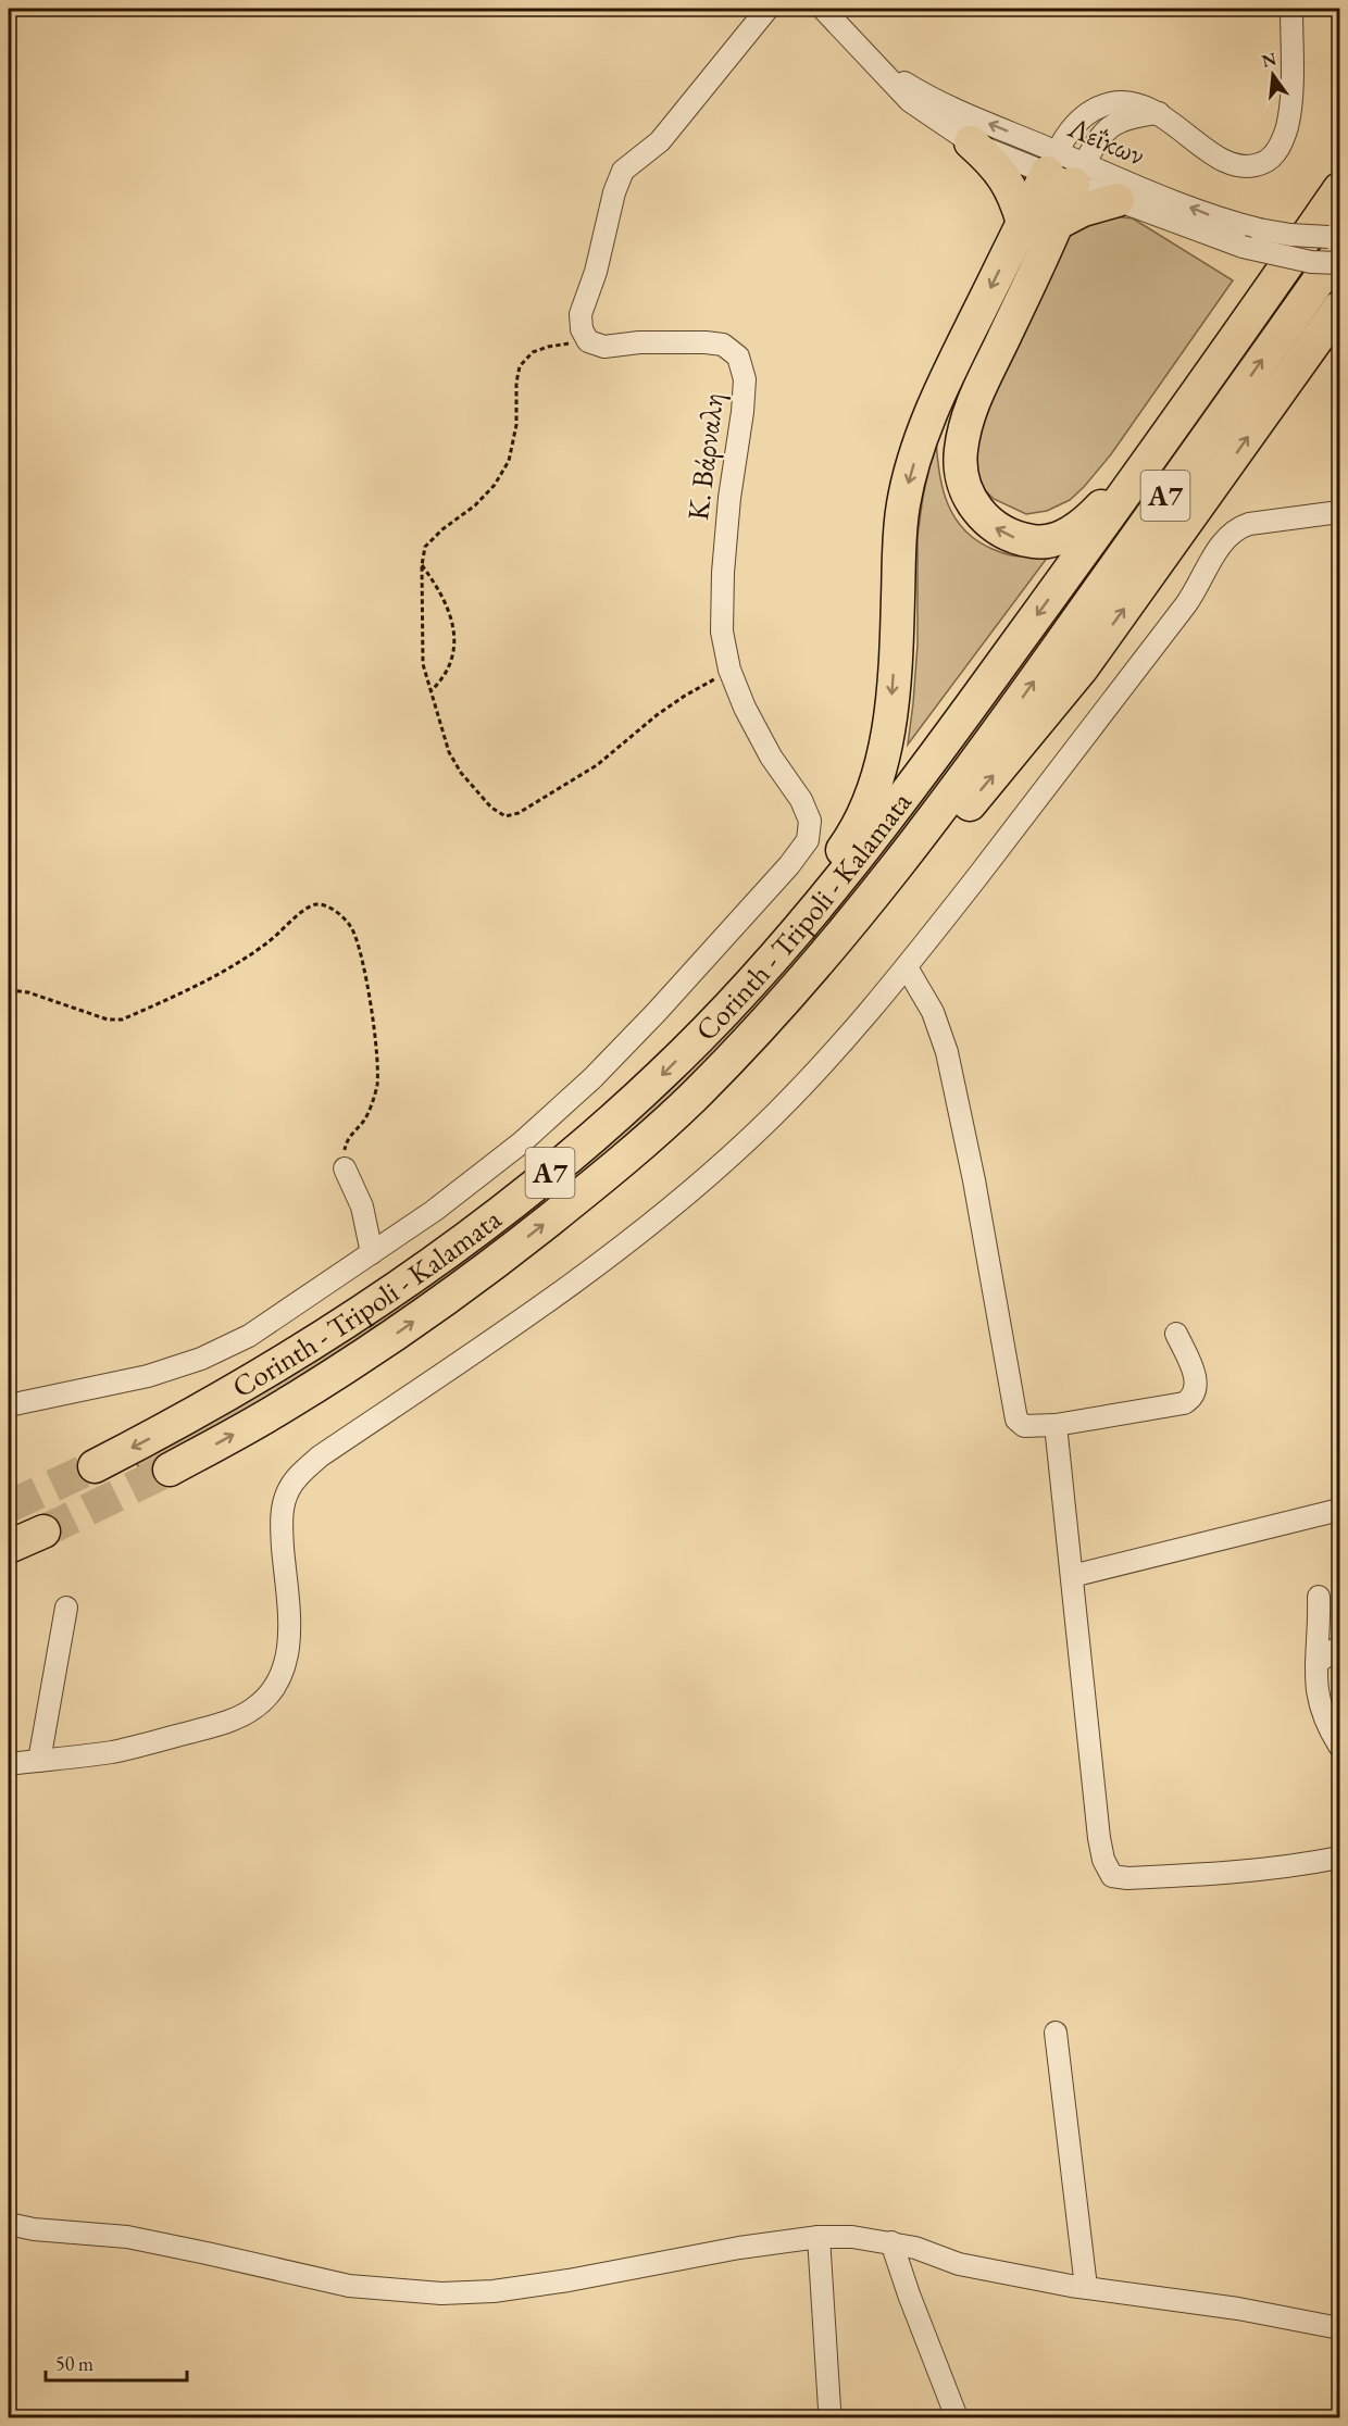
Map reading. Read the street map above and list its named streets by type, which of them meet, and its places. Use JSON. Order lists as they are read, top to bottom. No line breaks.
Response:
{"streets":{"highway":["Α7","Corinth - Tripoli - Kalamata"],"street":["Λεΐκων","Κ. Βάρναλη"]},"crossings":[["Λεΐκων","Corinth - Tripoli - Kalamata"]],"scale_bar":"50 m","north":"top"}
